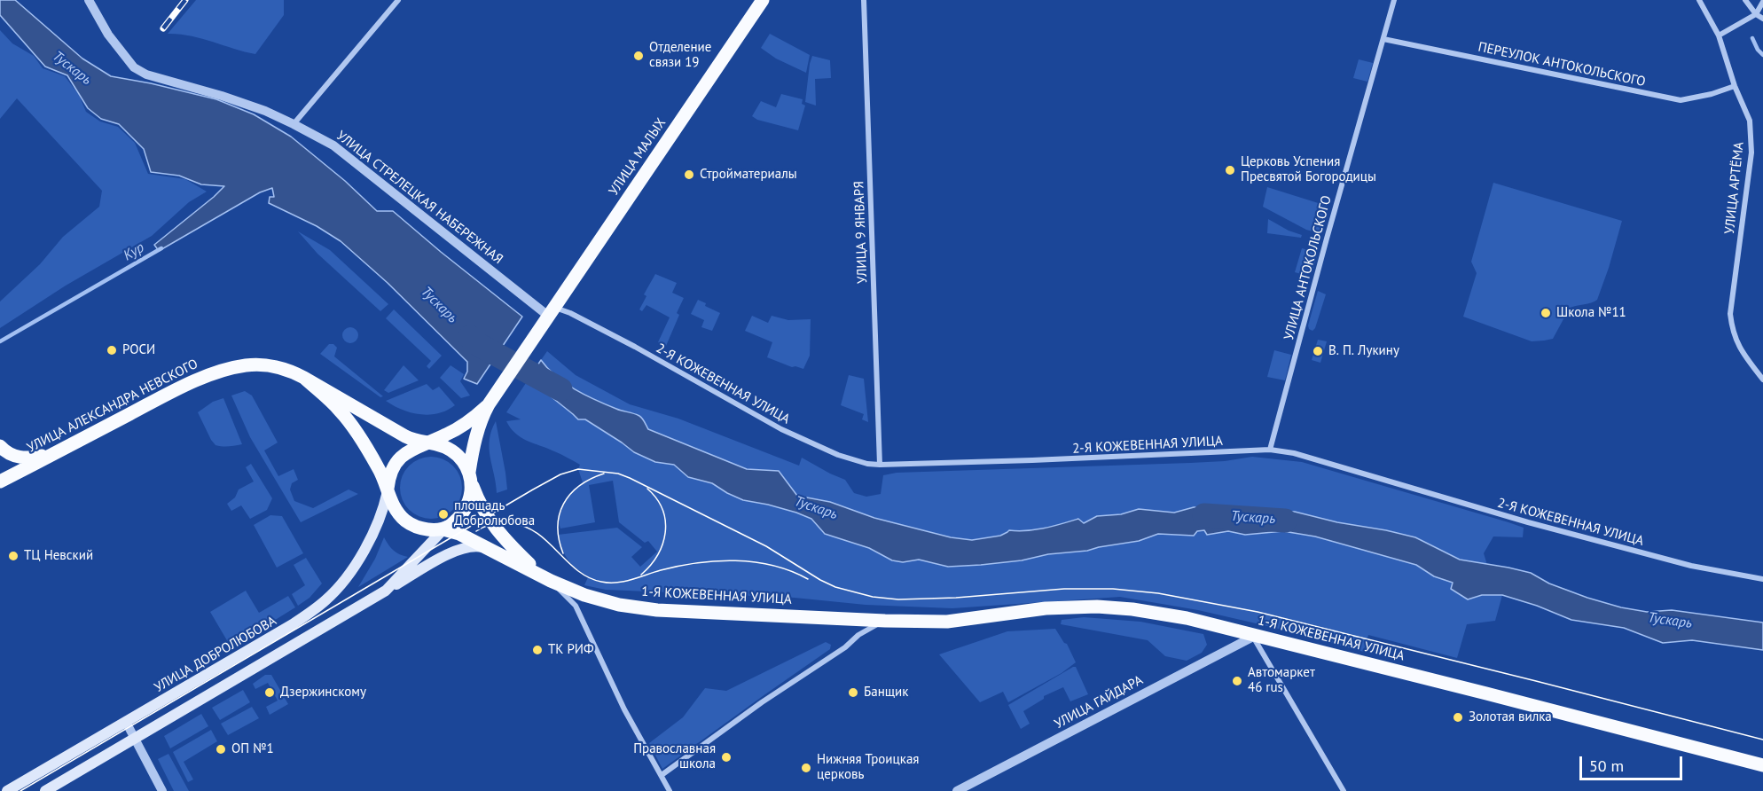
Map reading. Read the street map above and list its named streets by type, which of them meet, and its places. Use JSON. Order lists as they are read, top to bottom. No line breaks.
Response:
{"streets":{"main road":["УЛИЦА МАЛЫХ","УЛИЦА АЛЕКСАНДРА НЕВСКОГО","1-Я КОЖЕВЕННАЯ УЛИЦА","УЛИЦА ДОБРОЛЮБОВА"],"street":["ПЕРЕУЛОК АНТОКОЛЬСКОГО","УЛИЦА АРТЁМА","УЛИЦА СТРЕЛЕЦКАЯ НАБЕРЕЖНАЯ","УЛИЦА 9 ЯНВАРЯ","УЛИЦА АНТОКОЛЬСКОГО","2-Я КОЖЕВЕННАЯ УЛИЦА","УЛИЦА ГАЙДАРА"]},"crossings":[["ПЕРЕУЛОК АНТОКОЛЬСКОГО","УЛИЦА АРТЁМА"],["ПЕРЕУЛОК АНТОКОЛЬСКОГО","УЛИЦА АНТОКОЛЬСКОГО"],["УЛИЦА МАЛЫХ","УЛИЦА СТРЕЛЕЦКАЯ НАБЕРЕЖНАЯ"],["УЛИЦА МАЛЫХ","2-Я КОЖЕВЕННАЯ УЛИЦА"],["УЛИЦА СТРЕЛЕЦКАЯ НАБЕРЕЖНАЯ","2-Я КОЖЕВЕННАЯ УЛИЦА"],["УЛИЦА 9 ЯНВАРЯ","2-Я КОЖЕВЕННАЯ УЛИЦА"],["УЛИЦА АНТОКОЛЬСКОГО","2-Я КОЖЕВЕННАЯ УЛИЦА"],["УЛИЦА АЛЕКСАНДРА НЕВСКОГО","1-Я КОЖЕВЕННАЯ УЛИЦА"],["УЛИЦА АЛЕКСАНДРА НЕВСКОГО","УЛИЦА ДОБРОЛЮБОВА"],["1-Я КОЖЕВЕННАЯ УЛИЦА","УЛИЦА ДОБРОЛЮБОВА"],["1-Я КОЖЕВЕННАЯ УЛИЦА","УЛИЦА ГАЙДАРА"]],"water":["Тускарь","Кур"],"places":["Отделение связи 19","Церковь Успения Пресвятой Богородицы","Стройматериалы","Школа №11","РОСИ","В. П. Лукину","площадь Добролюбова","ТЦ Невский","ТК РИФ","Автомаркет 46 rus","Дзержинскому","Банщик","Золотая вилка","ОП №1","Православная школа","Нижняя Троицкая церковь"],"scale_bar":"50 m"}
